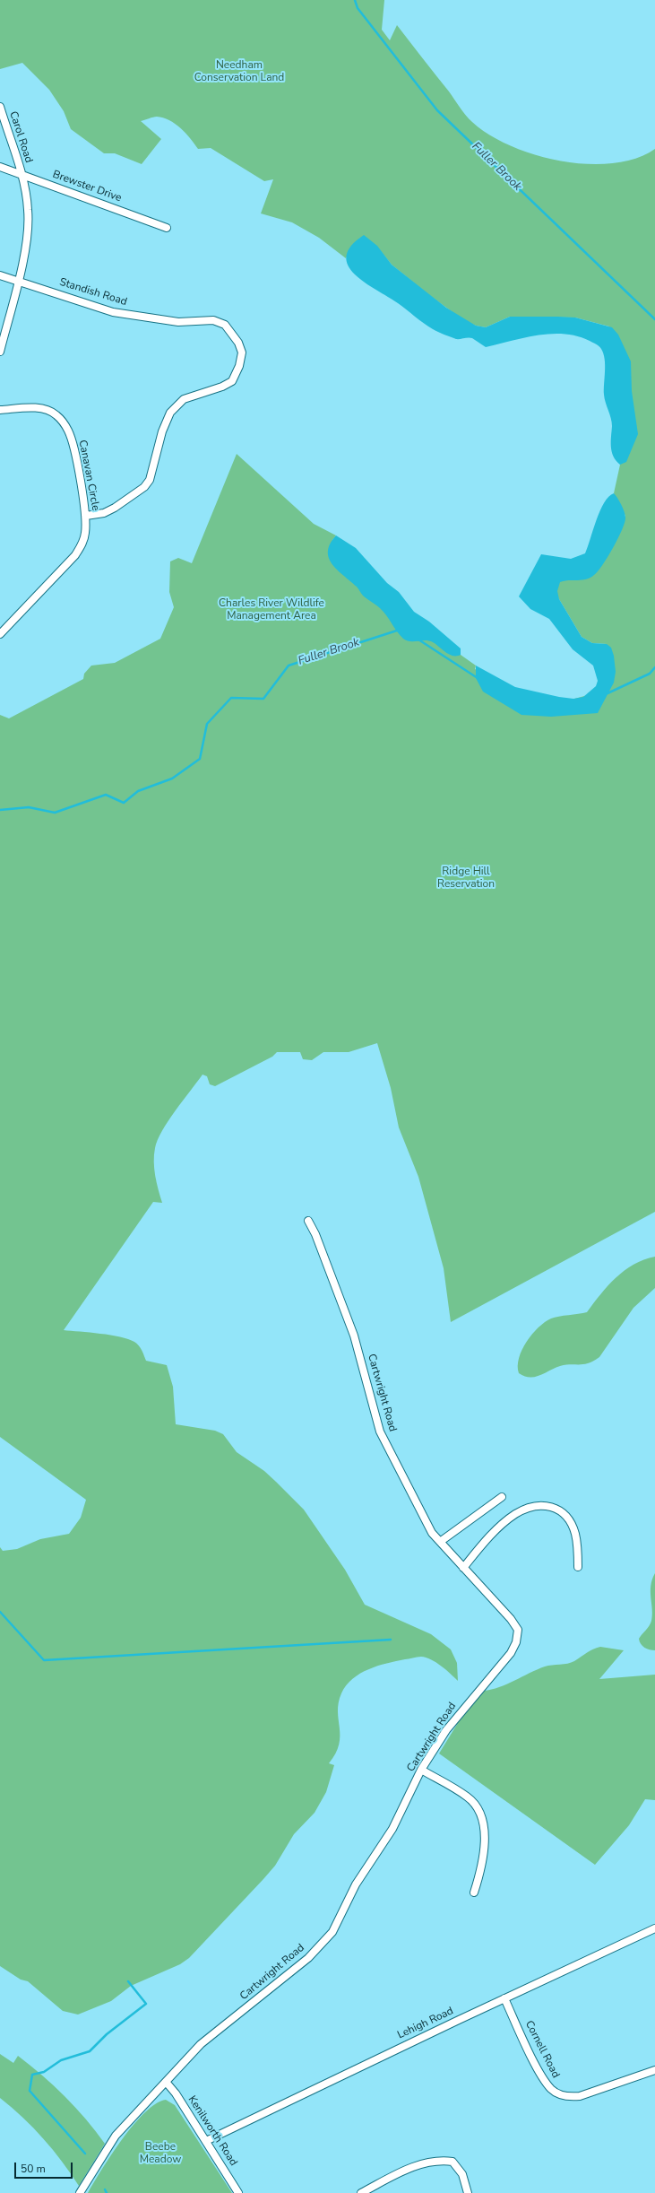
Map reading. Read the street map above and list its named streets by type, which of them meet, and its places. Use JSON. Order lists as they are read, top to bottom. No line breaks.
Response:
{"streets":{"street":["Carol Road","Brewster Drive","Standish Road","Canavan Circle","Cartwright Road","Lehigh Road","Cornell Road","Kenilworth Road"]},"crossings":[["Carol Road","Brewster Drive"],["Carol Road","Standish Road"],["Standish Road","Canavan Circle"],["Cartwright Road","Kenilworth Road"],["Lehigh Road","Cornell Road"],["Lehigh Road","Kenilworth Road"]],"water":["Fuller Brook"],"parks":["Needham Conservation Land","Charles River Wildlife Management Area","Ridge Hill Reservation","Beebe Meadow"],"scale_bar":"50 m"}
